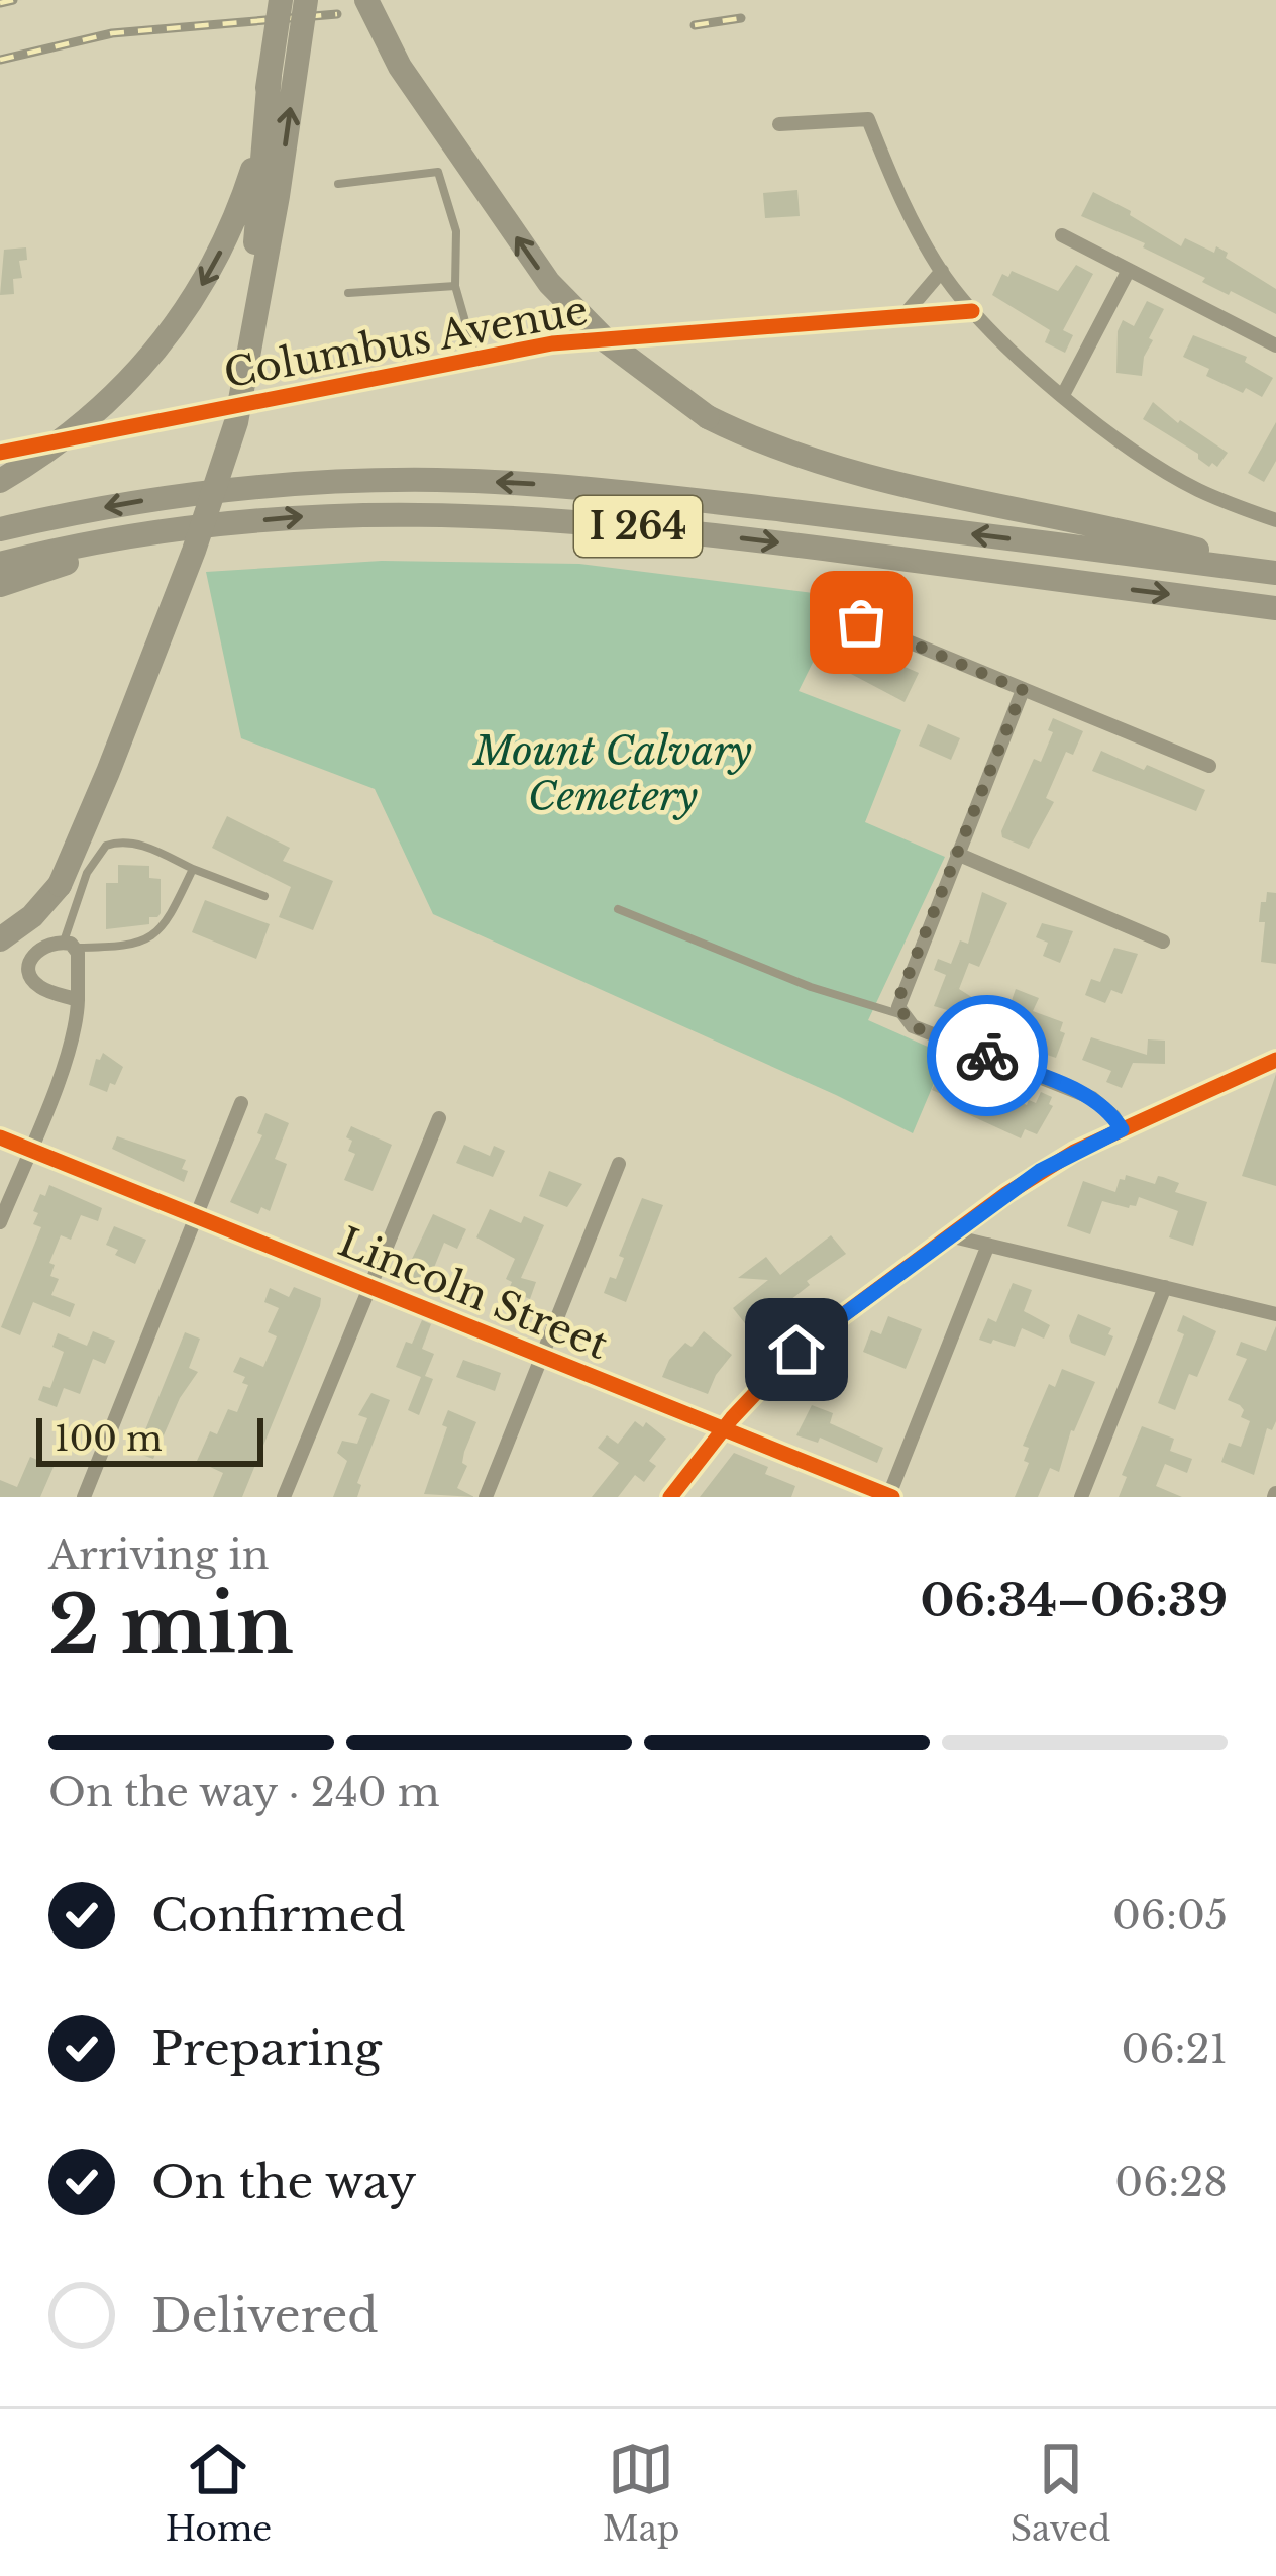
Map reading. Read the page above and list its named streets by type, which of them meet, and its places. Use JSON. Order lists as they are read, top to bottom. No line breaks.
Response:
{"streets":{"highway":["I 264"],"street":["Columbus Avenue","Lincoln Street"]},"parks":["Mount Calvary Cemetery"],"scale_bar":"100 m","page":{"scale":"100 m","heading":["2 min","Arriving in","06:34–06:39"],"bar":"On the way · 240 m","list":[["Confirmed","06:05"],["Preparing","06:21"],["On the way","06:28"],"Delivered"],"tabs":["Home","Map","Saved"]}}
